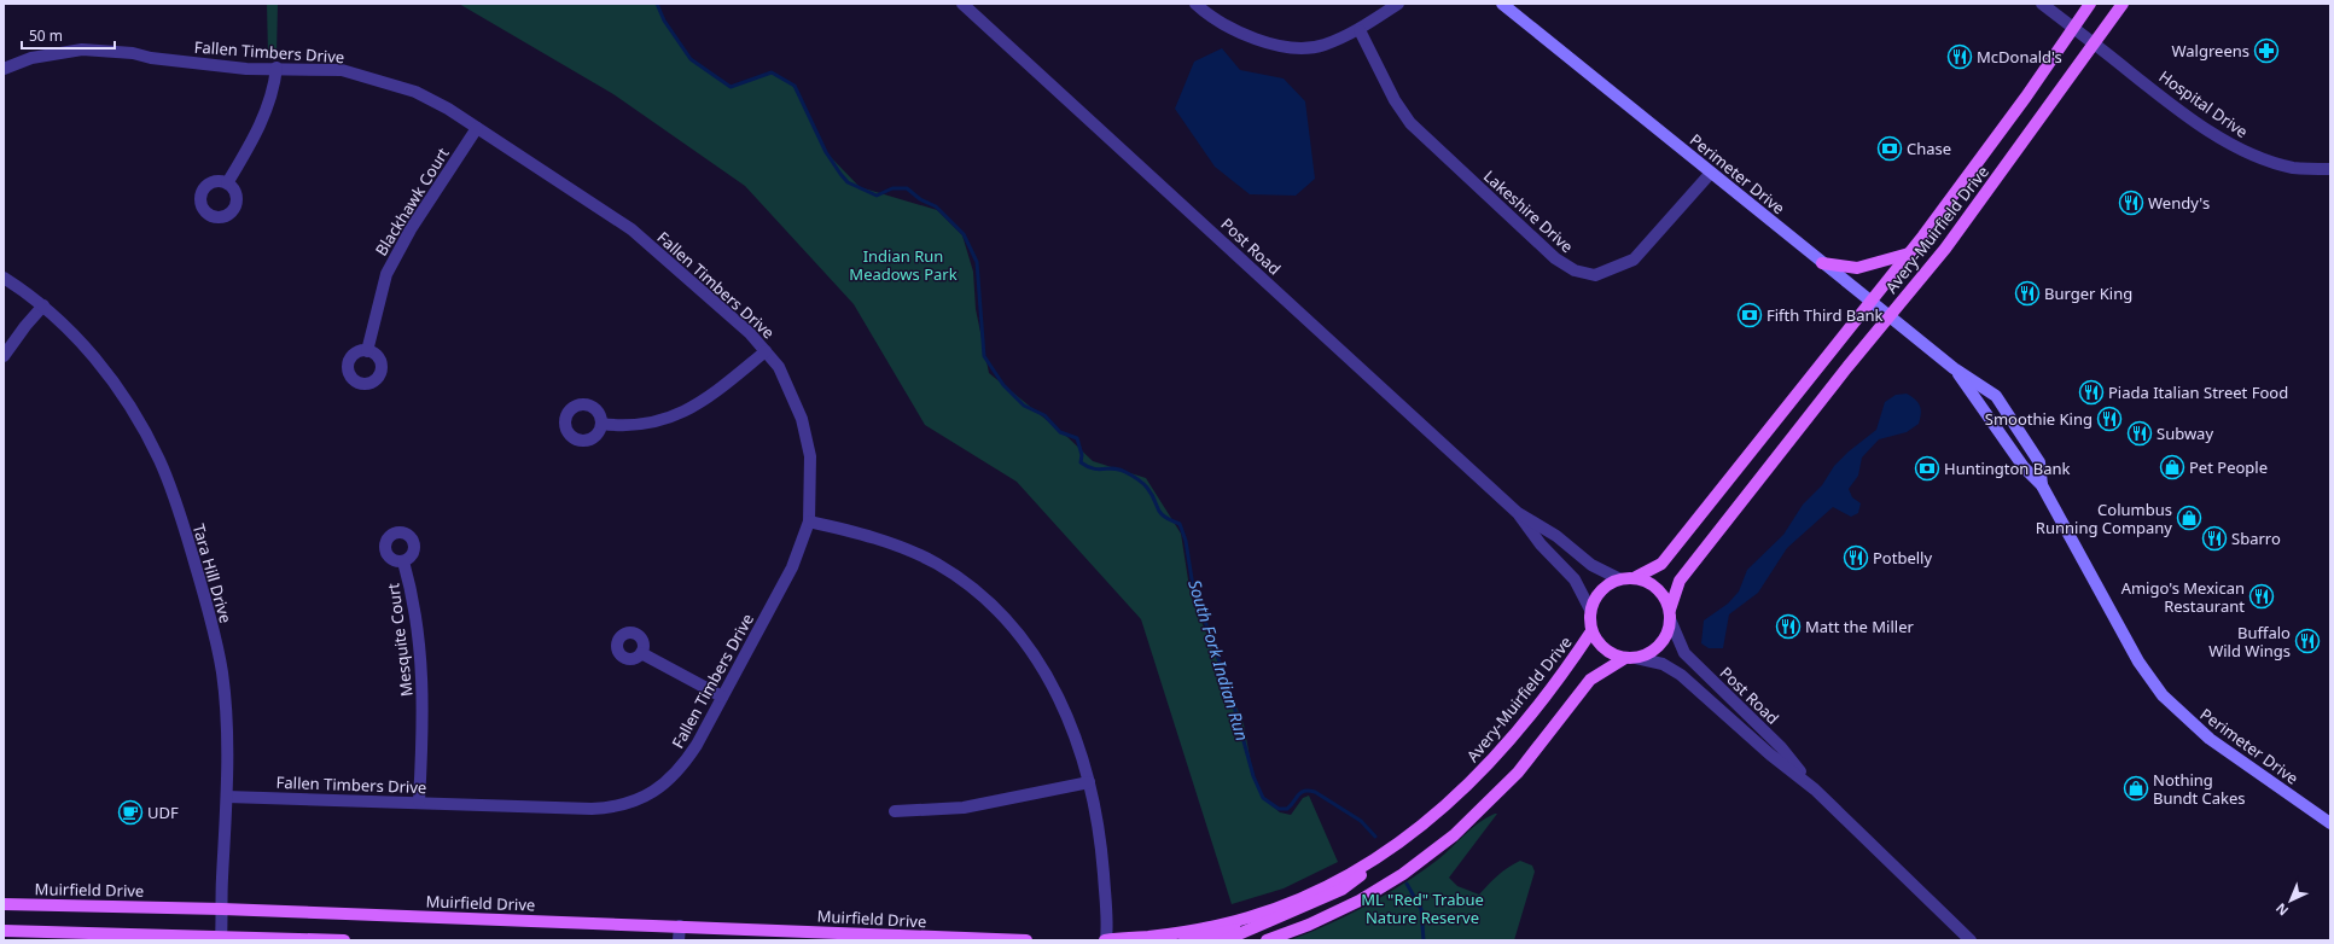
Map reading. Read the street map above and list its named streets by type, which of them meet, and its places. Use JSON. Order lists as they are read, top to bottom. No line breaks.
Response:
{"streets":{"main road":["Perimeter Drive","Avery-Muirfield Drive","Muirfield Drive"],"street":["Fallen Timbers Drive","Hospital Drive","Blackhawk Court","Lakeshire Drive","Post Road","Tara Hill Drive","Mesquite Court"]},"crossings":[["Fallen Timbers Drive","Blackhawk Court"],["Fallen Timbers Drive","Tara Hill Drive"],["Fallen Timbers Drive","Mesquite Court"],["Hospital Drive","Avery-Muirfield Drive"],["Perimeter Drive","Lakeshire Drive"],["Perimeter Drive","Avery-Muirfield Drive"],["Avery-Muirfield Drive","Post Road"],["Tara Hill Drive","Muirfield Drive"]],"water":["South Fork Indian Run"],"parks":["Indian Run Meadows Park","ML \"Red\" Trabue Nature Reserve"],"places":{"pharmacy":["Walgreens"],"restaurant":["McDonald's","Wendy's","Burger King","Piada Italian Street Food","Smoothie King","Subway","Sbarro","Potbelly","Amigo's Mexican Restaurant","Matt the Miller","Buffalo Wild Wings"],"bank":["Chase","Fifth Third Bank","Huntington Bank"],"shop":["Pet People","Columbus Running Company","Nothing Bundt Cakes"],"cafe":["UDF"]},"scale_bar":"50 m","north":"bottom left"}
